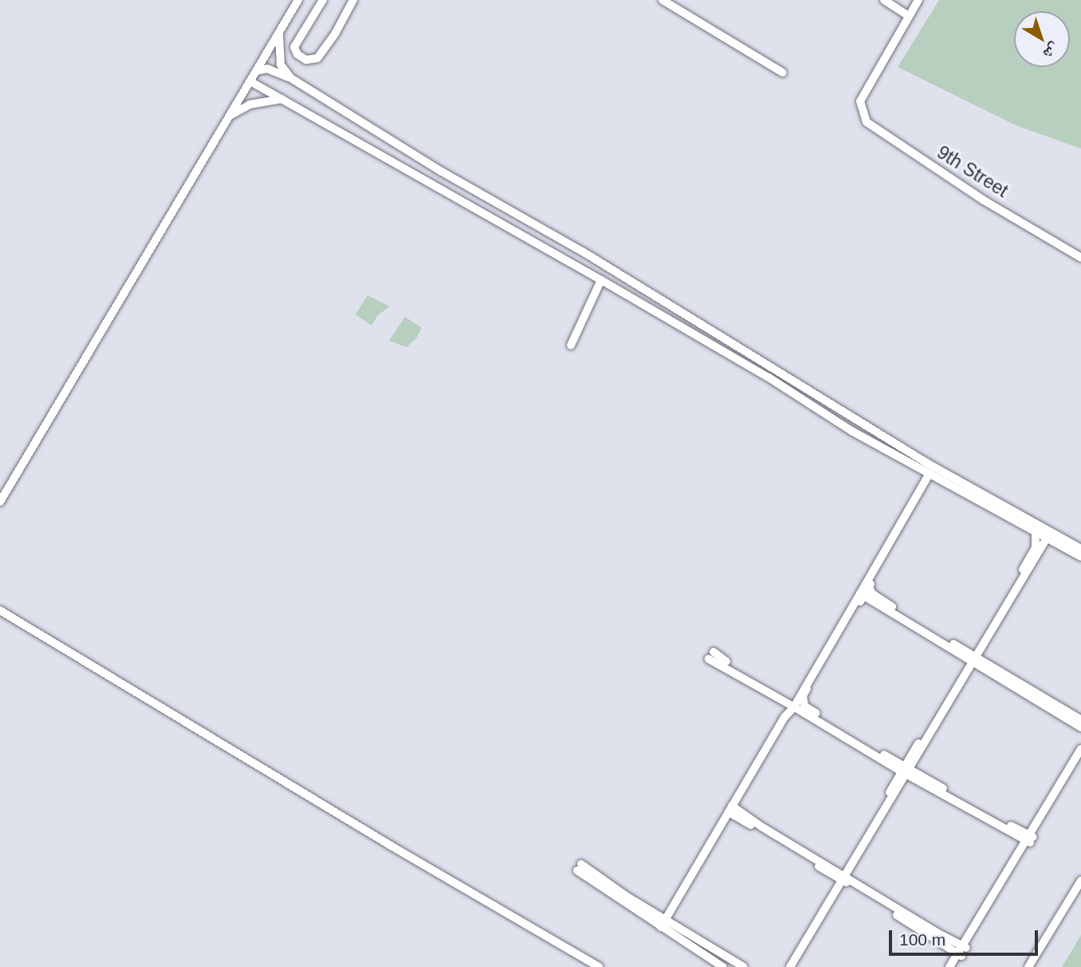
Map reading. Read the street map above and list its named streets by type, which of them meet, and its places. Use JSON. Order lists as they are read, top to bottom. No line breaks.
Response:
{"streets":{"street":["9th Street"]},"scale_bar":"100 m","north":"bottom right"}
